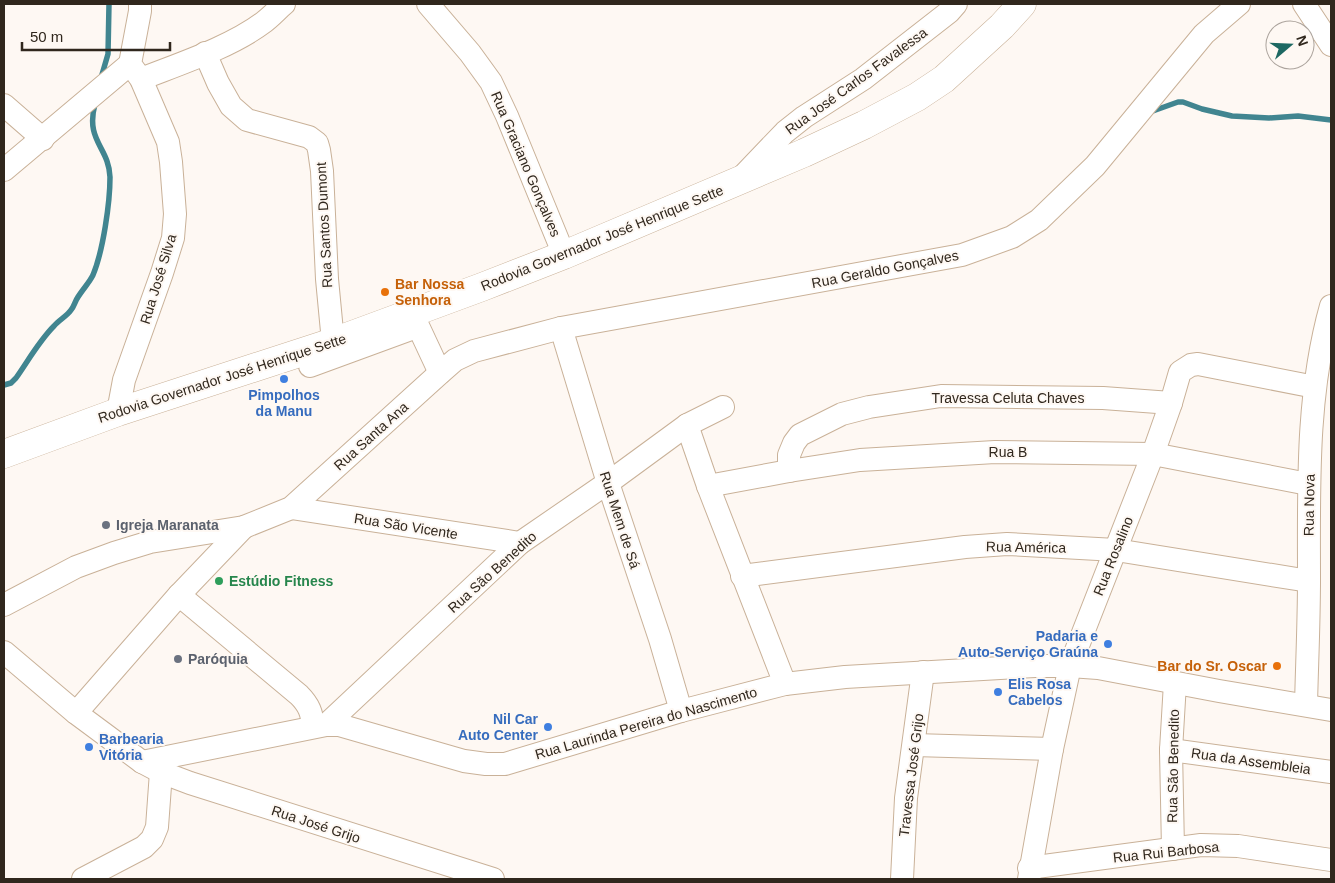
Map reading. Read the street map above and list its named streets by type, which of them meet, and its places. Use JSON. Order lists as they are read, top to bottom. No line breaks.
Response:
{"streets":{"main road":["Rodovia Governador José Henrique Sette"],"street":["Rua José Carlos Favalessa","Rua Graciano Gonçalves","Rua Santos Dumont","Rua Geraldo Gonçalves","Rua José Silva","Travessa Celuta Chaves","Rua Santa Ana","Rua B","Rua Nova","Rua Mem de Sá","Rua São Vicente","Rua América","Rua Rosalino","Rua São Benedito","Rua Laurinda Pereira do Nascimento","Rua da Assembleia","Travessa José Grijo","Rua José Grijo","Rua Rui Barbosa"]},"crossings":[["Rua José Carlos Favalessa","Rodovia Governador José Henrique Sette"],["Rua Graciano Gonçalves","Rodovia Governador José Henrique Sette"],["Rua Santos Dumont","Rodovia Governador José Henrique Sette"],["Rodovia Governador José Henrique Sette","Rua José Silva"],["Rua Geraldo Gonçalves","Rua Santa Ana"],["Rua Geraldo Gonçalves","Rua Mem de Sá"],["Travessa Celuta Chaves","Rua B"],["Travessa Celuta Chaves","Rua Rosalino"],["Rua Santa Ana","Rua São Vicente"],["Rua B","Rua Nova"],["Rua B","Rua Rosalino"],["Rua Nova","Rua América"],["Rua Nova","Rua Rosalino"],["Rua Nova","Rua Laurinda Pereira do Nascimento"],["Rua Mem de Sá","Rua São Benedito"],["Rua Mem de Sá","Rua Laurinda Pereira do Nascimento"],["Rua São Vicente","Rua São Benedito"],["Rua América","Rua Rosalino"],["Rua Rosalino","Rua Laurinda Pereira do Nascimento"],["Rua Rosalino","Rua Rui Barbosa"],["Rua São Benedito","Rua Laurinda Pereira do Nascimento"],["Rua São Benedito","Rua da Assembleia"],["Rua São Benedito","Rua Rui Barbosa"],["Rua Laurinda Pereira do Nascimento","Travessa José Grijo"],["Rua Laurinda Pereira do Nascimento","Rua José Grijo"]],"places":["Bar Nossa Senhora","Pimpolhos da Manu","Igreja Maranata","Estúdio Fitness","Padaria e Auto-Serviço Graúna","Paróquia","Bar do Sr. Oscar","Elis Rosa Cabelos","Nil Car Auto Center","Barbearia Vitória"],"scale_bar":"50 m","north":"right"}
